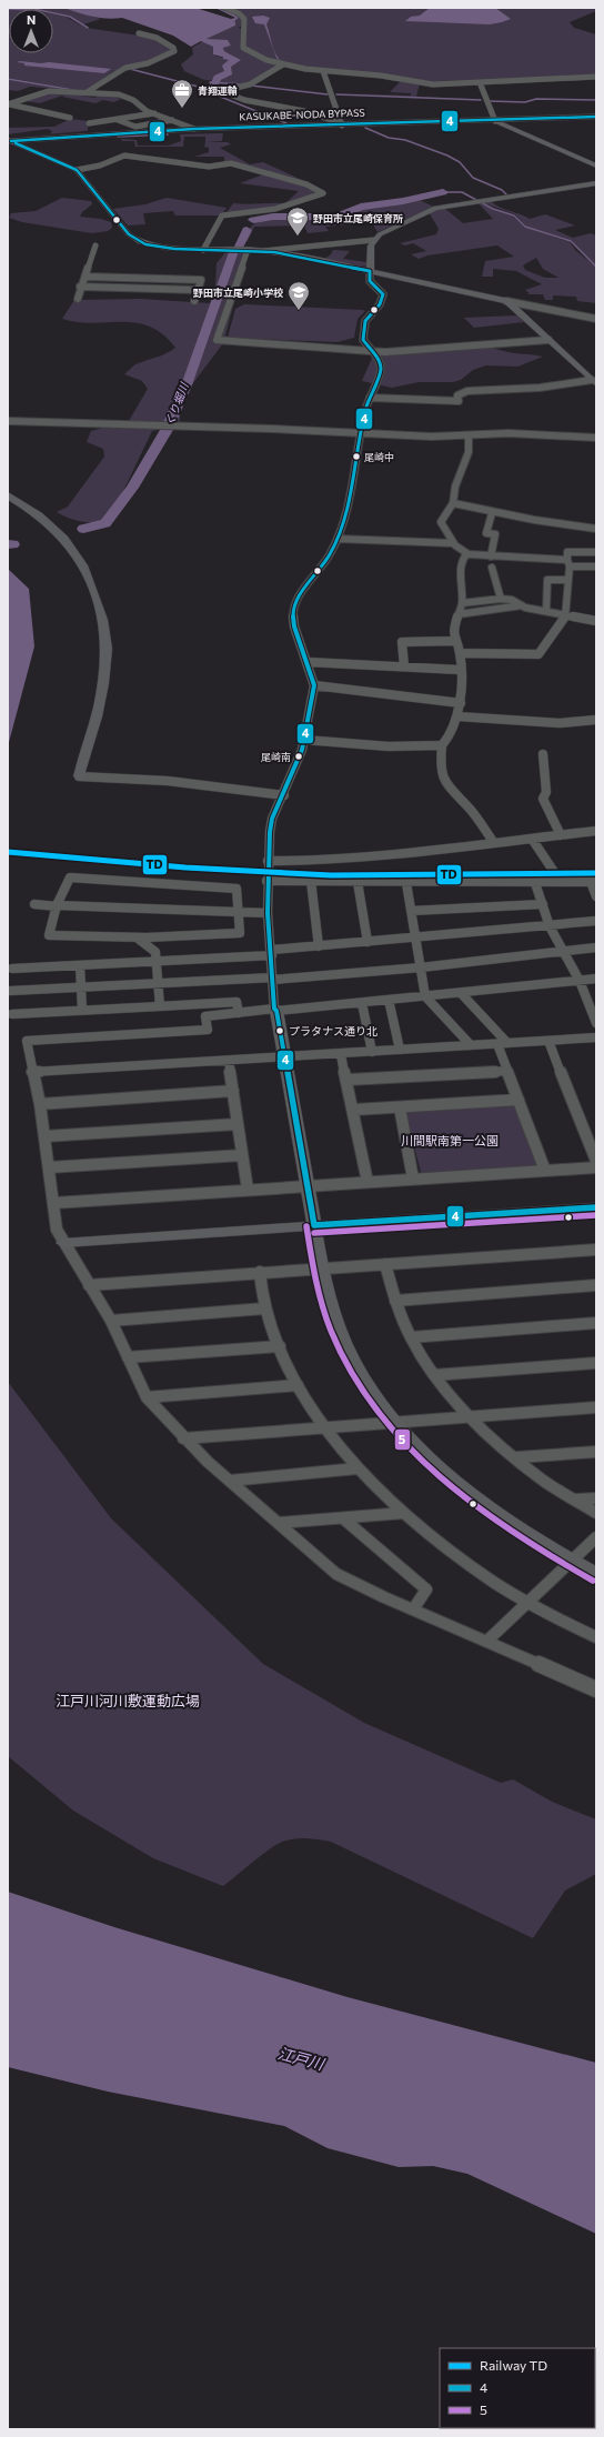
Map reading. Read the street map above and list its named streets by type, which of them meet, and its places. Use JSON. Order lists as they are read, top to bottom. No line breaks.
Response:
{"streets":{"highway":["KASUKABE-NODA BYPASS"]},"water":["くり堀川","江戸川"],"parks":["川間駅南第一公園","江戸川河川敷運動広場"],"places":{"office":["青翔運輸"],"school or university":["野田市立尾崎保育所","野田市立尾崎小学校"],"other":["尾崎中","尾崎南","プラタナス通り北"]},"lines":["transit line 4","rail line TD","transit line 5"],"legend":["Railway TD","4","5"],"north":"top"}
